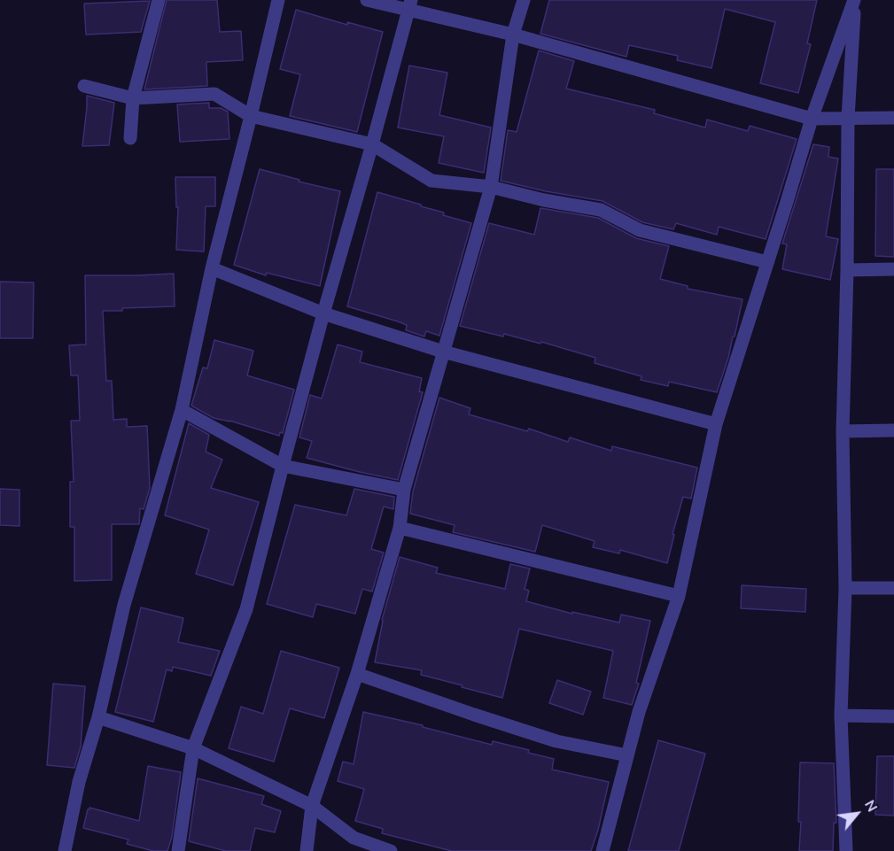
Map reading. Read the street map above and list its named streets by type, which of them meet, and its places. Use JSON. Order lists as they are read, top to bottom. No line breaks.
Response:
{"north":"top right"}
